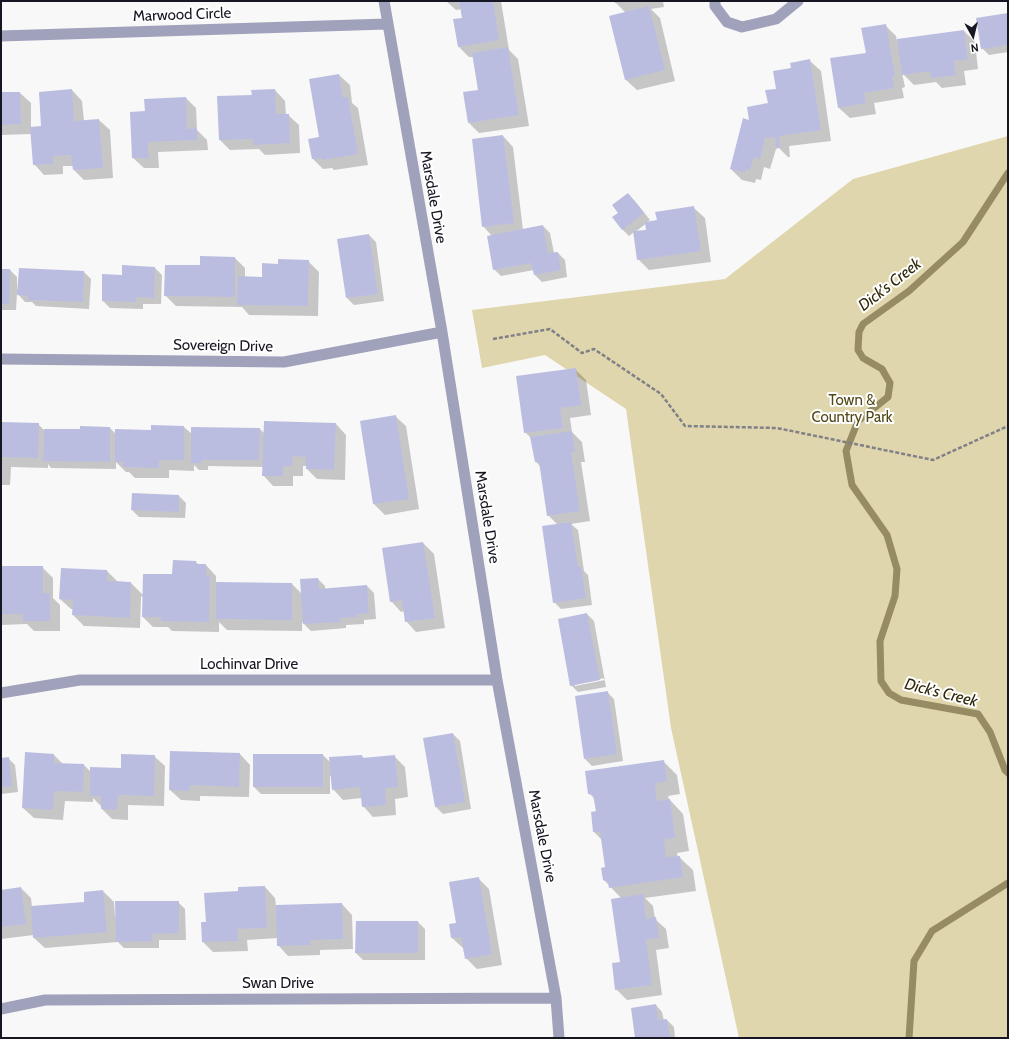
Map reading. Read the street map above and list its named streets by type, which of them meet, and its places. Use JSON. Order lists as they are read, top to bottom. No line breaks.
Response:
{"streets":{"street":["Marwood Circle","Marsdale Drive","Sovereign Drive","Lochinvar Drive","Swan Drive"]},"crossings":[["Marwood Circle","Marsdale Drive"],["Marsdale Drive","Sovereign Drive"],["Marsdale Drive","Lochinvar Drive"],["Marsdale Drive","Swan Drive"]],"water":["Dick's Creek"],"parks":["Town & Country Park"],"north":"bottom"}
